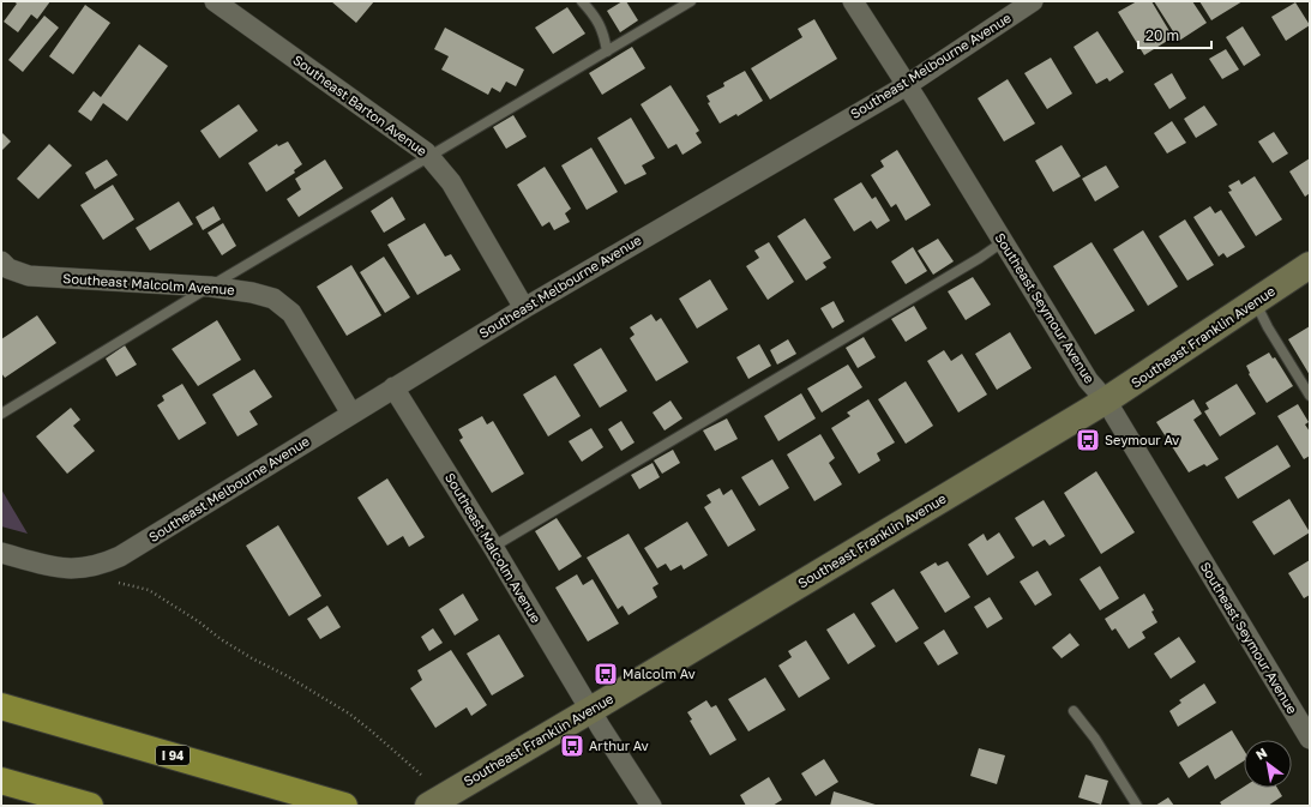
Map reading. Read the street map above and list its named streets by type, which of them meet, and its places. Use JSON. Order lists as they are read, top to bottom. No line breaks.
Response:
{"streets":{"highway":["I 94"],"street":["Southeast Melbourne Avenue","Southeast Barton Avenue","Southeast Malcolm Avenue","Southeast Seymour Avenue","Southeast Franklin Avenue"]},"crossings":[["Southeast Melbourne Avenue","Southeast Barton Avenue"],["Southeast Melbourne Avenue","Southeast Malcolm Avenue"],["Southeast Melbourne Avenue","Southeast Seymour Avenue"],["Southeast Malcolm Avenue","Southeast Franklin Avenue"],["Southeast Seymour Avenue","Southeast Franklin Avenue"]],"places":{"bus stop":["Seymour Av","Malcolm Av","Arthur Av"]},"scale_bar":"20 m","north":"top left"}
